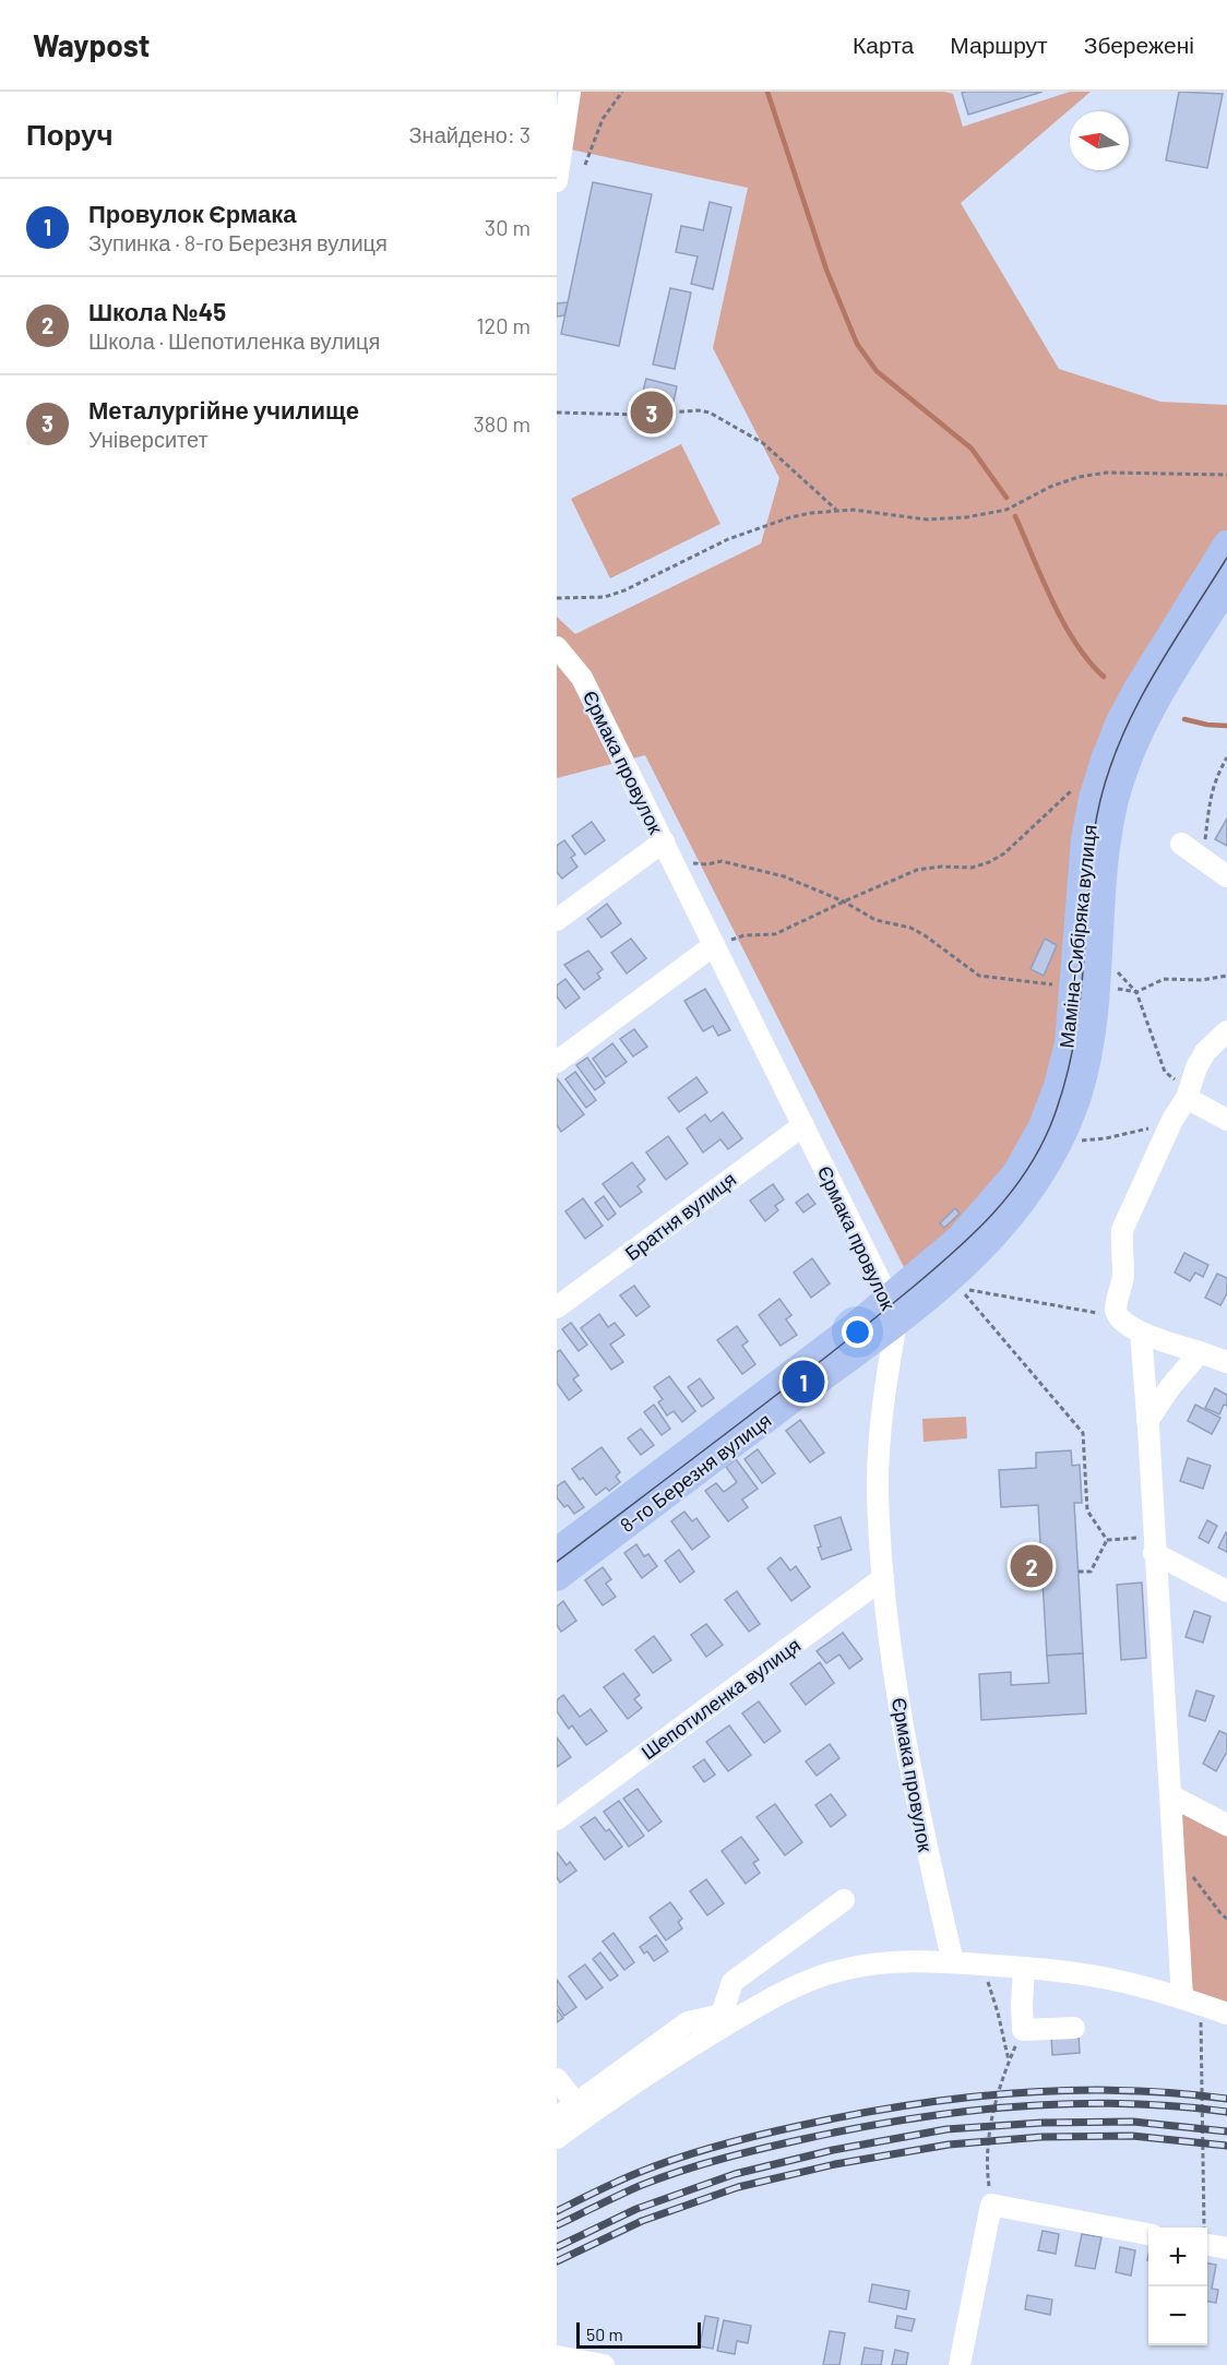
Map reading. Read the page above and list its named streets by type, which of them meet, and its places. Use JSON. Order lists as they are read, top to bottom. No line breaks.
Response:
{"streets":{"main road":["Маміна-Сибіряка вулиця","8-го Березня вулиця"],"street":["Єрмака провулок","Братня вулиця","Шепотиленка вулиця"]},"crossings":[["Єрмака провулок","Маміна-Сибіряка вулиця"],["Єрмака провулок","Братня вулиця"],["Єрмака провулок","8-го Березня вулиця"],["Єрмака провулок","Шепотиленка вулиця"],["Маміна-Сибіряка вулиця","8-го Березня вулиця"]],"scale_bar":"50 m","north":"left","page":{"header":"Waypost","nav":["Карта","Маршрут","Збережені"],"heading":["Поруч","Знайдено: 3"],"list":[{"mark":"1","name":"Провулок Єрмака","note":"Зупинка · 8-го Березня вулиця","value":"30 m"},{"mark":"2","name":"Школа №45","note":"Школа · Шепотиленка вулиця","value":"120 m"},{"mark":"3","name":"Металургійне училище","note":"Університет","value":"380 m"}],"pins":["3","1","2"],"map_buttons":["+","−"],"scale":"50 m"}}
